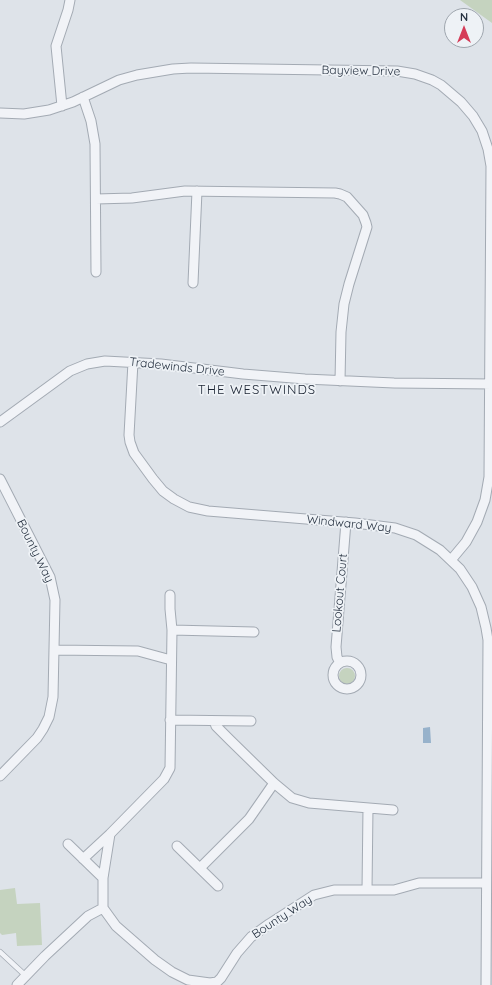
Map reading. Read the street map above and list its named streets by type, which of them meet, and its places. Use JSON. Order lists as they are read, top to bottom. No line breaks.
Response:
{"streets":{"street":["Bayview Drive","Tradewinds Drive","Windward Way","Bounty Way","Lookout Court"]},"crossings":[["Bayview Drive","Tradewinds Drive"],["Bayview Drive","Windward Way"],["Tradewinds Drive","Windward Way"],["Windward Way","Bounty Way"],["Windward Way","Lookout Court"]],"districts":["THE WESTWINDS"],"north":"top"}
